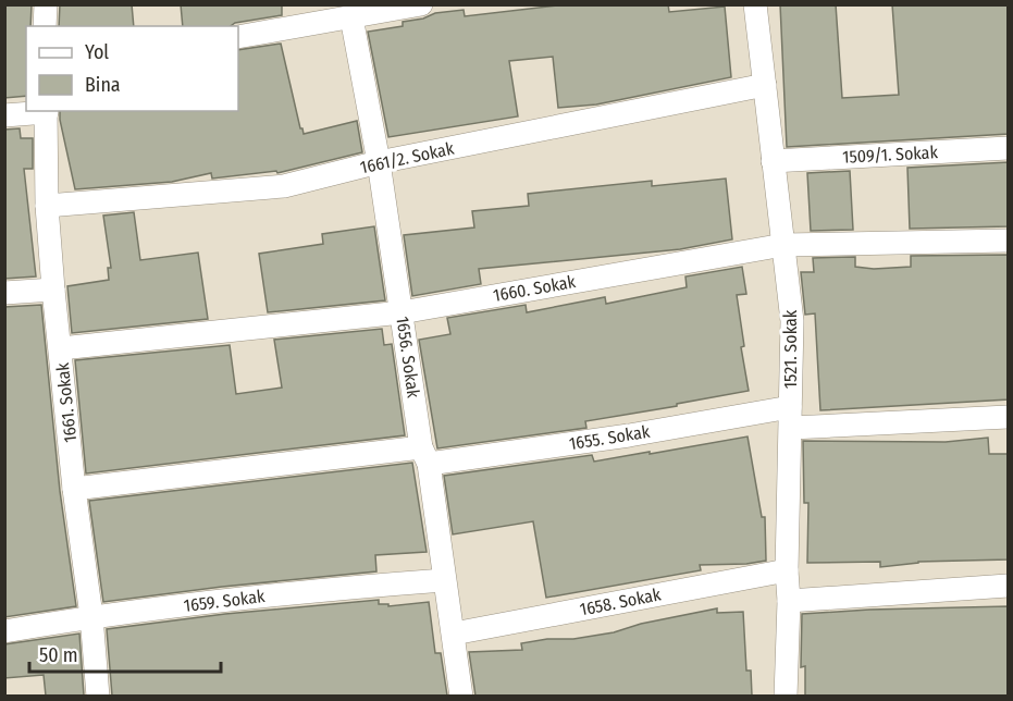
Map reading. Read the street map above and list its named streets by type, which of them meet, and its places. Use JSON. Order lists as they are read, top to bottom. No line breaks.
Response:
{"streets":{"street":["1509/1. Sokak","1661/2. Sokak","1660. Sokak","1521. Sokak","1656. Sokak","1661. Sokak","1655. Sokak","1659. Sokak","1658. Sokak"]},"crossings":[["1509/1. Sokak","1521. Sokak"],["1661/2. Sokak","1521. Sokak"],["1661/2. Sokak","1656. Sokak"],["1661/2. Sokak","1661. Sokak"],["1660. Sokak","1521. Sokak"],["1660. Sokak","1656. Sokak"],["1660. Sokak","1661. Sokak"],["1521. Sokak","1655. Sokak"],["1521. Sokak","1658. Sokak"],["1656. Sokak","1655. Sokak"],["1656. Sokak","1659. Sokak"],["1656. Sokak","1658. Sokak"],["1661. Sokak","1655. Sokak"],["1661. Sokak","1659. Sokak"]],"legend":["Yol","Bina"],"scale_bar":"50 m"}
